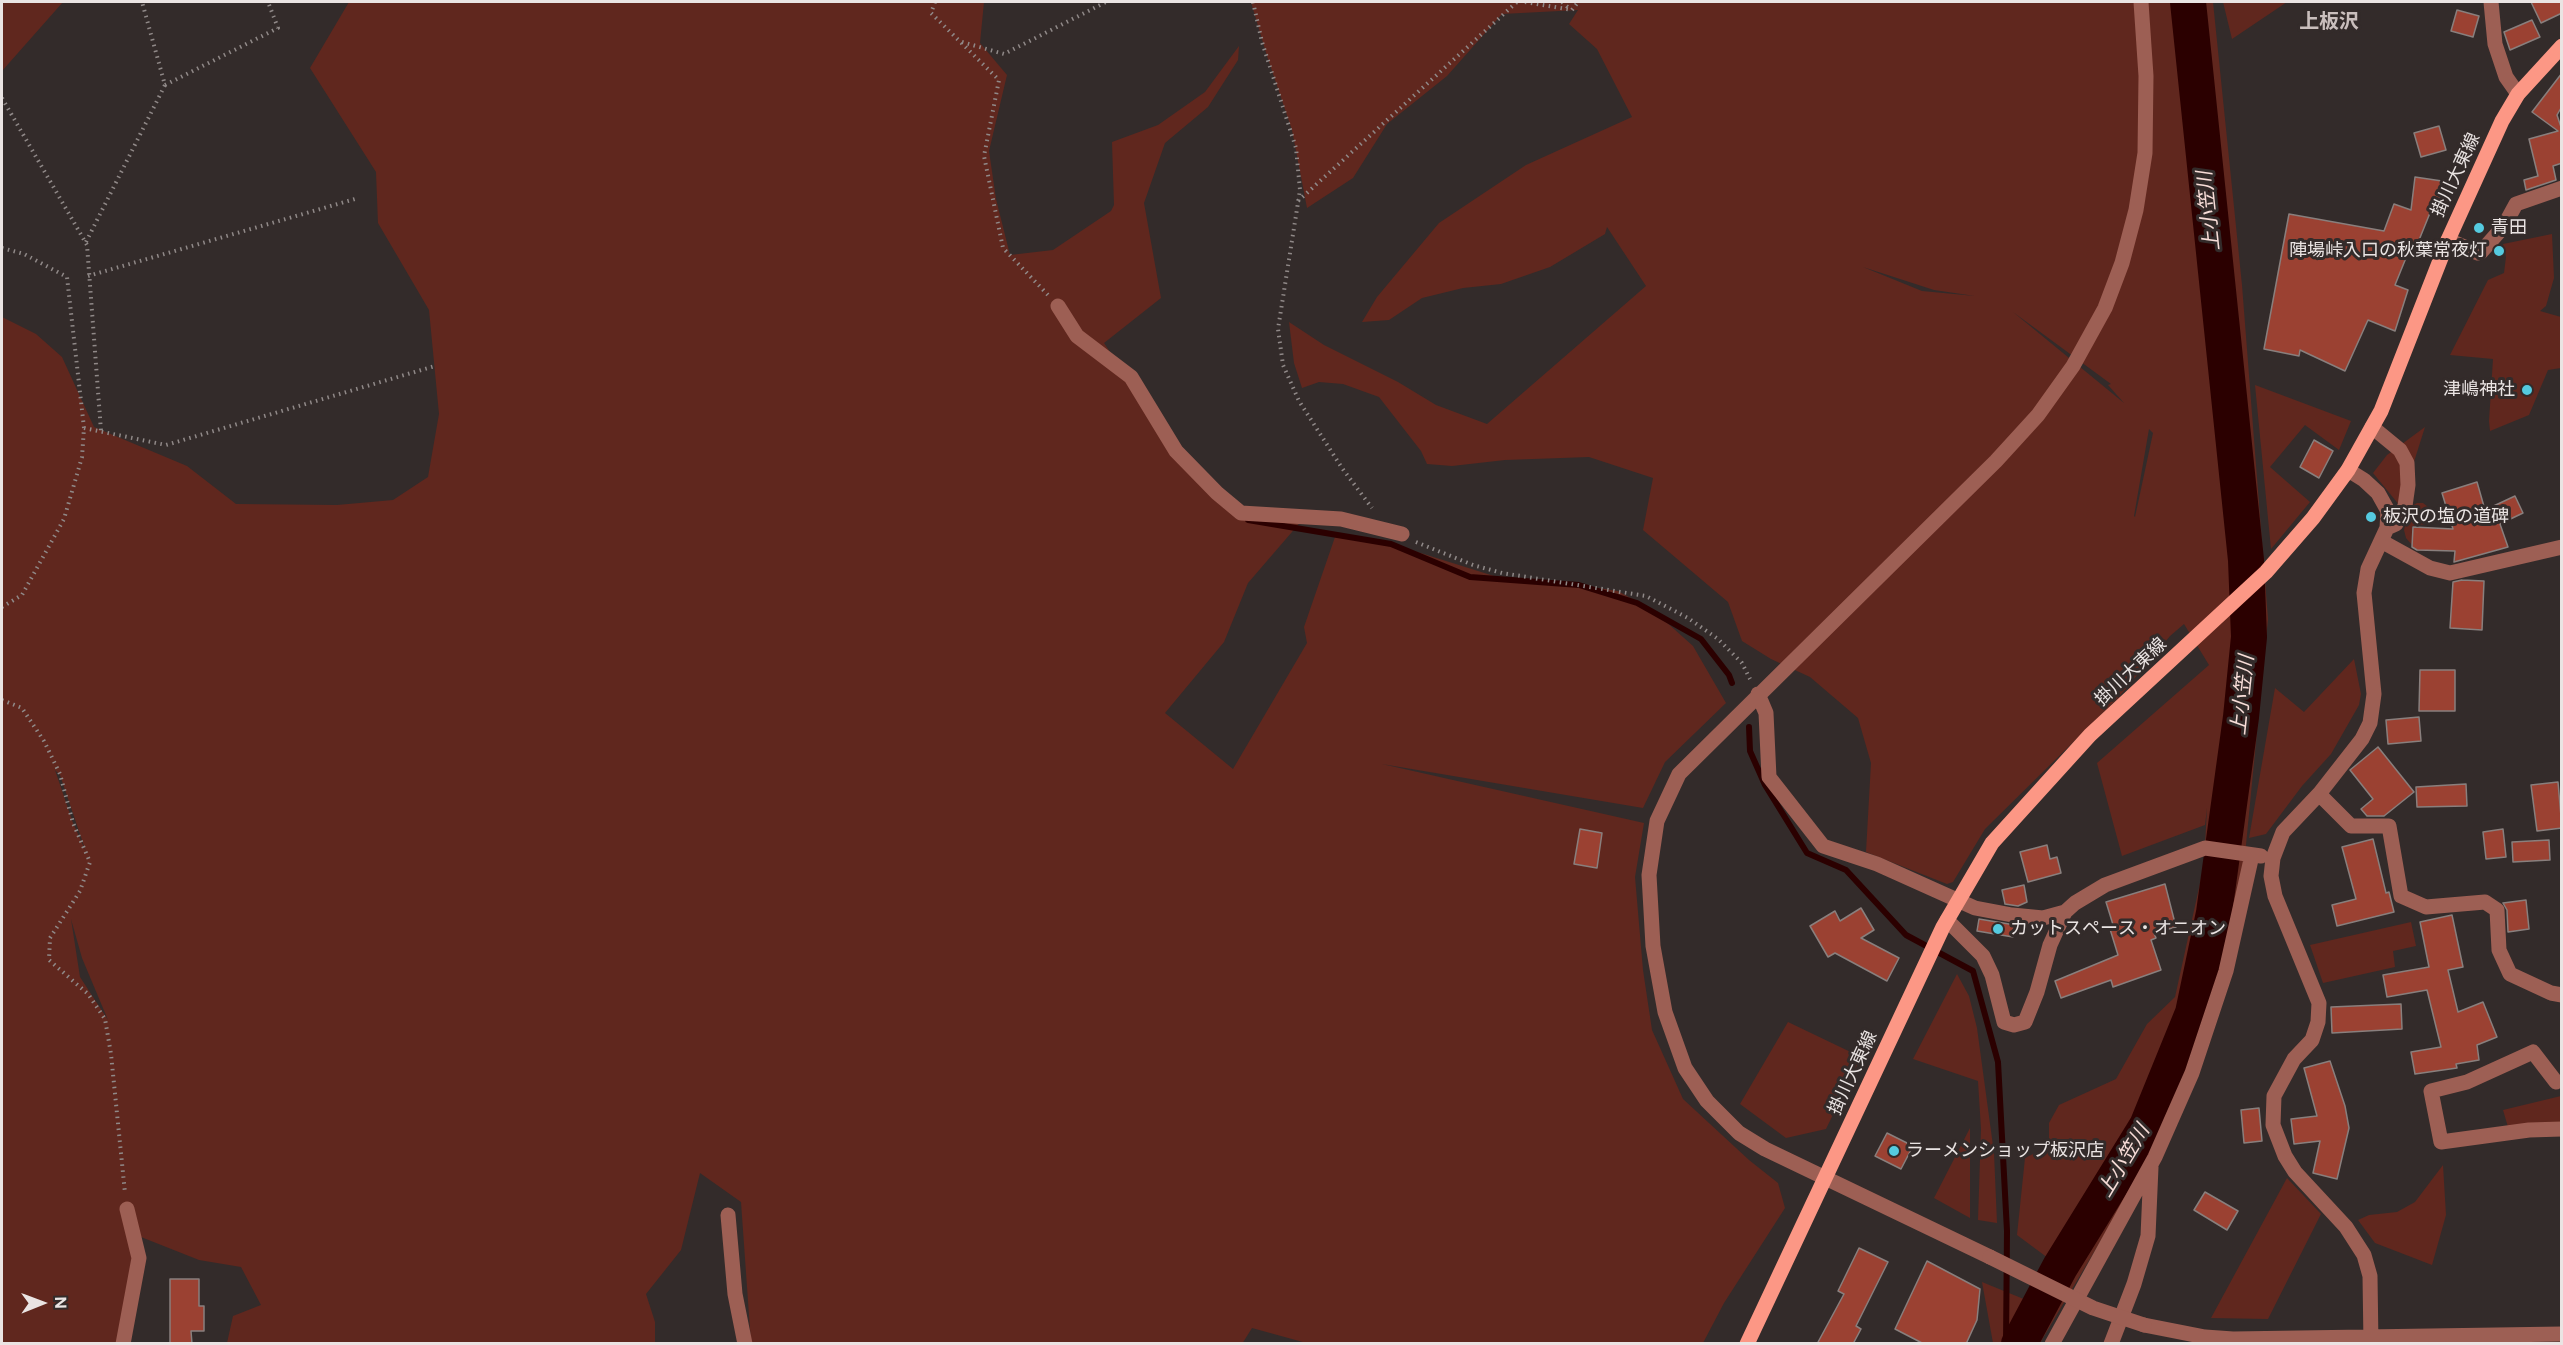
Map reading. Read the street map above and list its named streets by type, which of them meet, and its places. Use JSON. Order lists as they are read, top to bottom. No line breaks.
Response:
{"streets":{"main road":["掛川大東線"]},"districts":["上板沢"],"water":["上小笠川"],"places":["青田","陣場峠入口の秋葉常夜灯","津嶋神社","板沢の塩の道碑","カットスペース・オニオン","ラーメンショップ板沢店"],"north":"right"}
